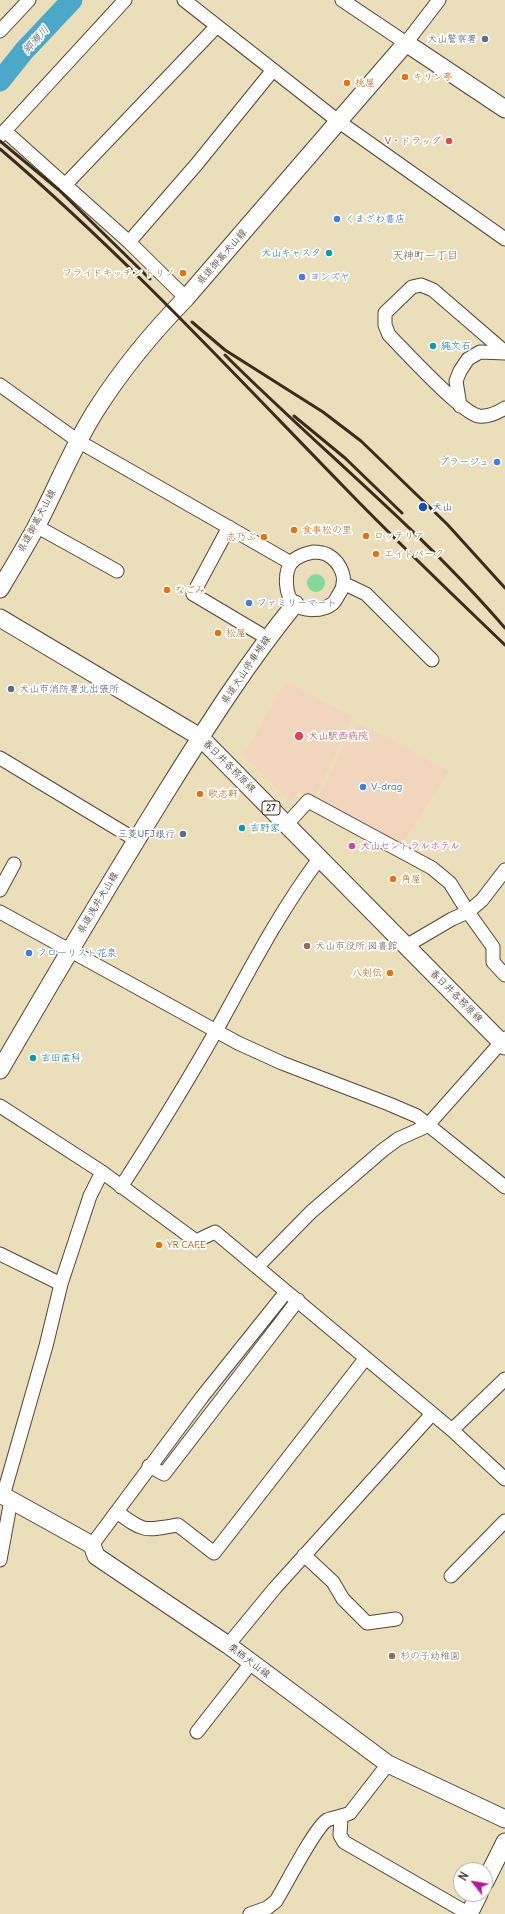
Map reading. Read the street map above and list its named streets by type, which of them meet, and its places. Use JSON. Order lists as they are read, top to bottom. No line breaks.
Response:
{"streets":{"main road":["県道御嵩犬山線","県道犬山停車場線","春日井各務原線","27","県道浅井犬山線","栗栖犬山線"]},"crossings":[["県道犬山停車場線","春日井各務原線"],["県道犬山停車場線","県道浅井犬山線"],["春日井各務原線","県道浅井犬山線"]],"districts":["天神町一丁目"],"water":["郷瀬川"],"places":["犬山警察署","キリン亭","桃屋","V・ドラッグ","くまざわ書店","犬山キャスタ","フライドキッチン トリノ","ヨシズヤ","縄文石","プラージュ","犬山","食事松の里","ロッテリア","志乃ぶ","エイトパーク","なごみ","ファミリーマート","松屋","犬山市消防署北出張所","犬山駅西病院","V-drag","歌志軒","吉野家","三菱UFJ銀行","犬山セントラルホテル","角屋","犬山市役所 図書館","フローリスト花泉","八剣伝","吉田歯科","YR CAFE","杉の子幼稚園"],"north":"top left"}
